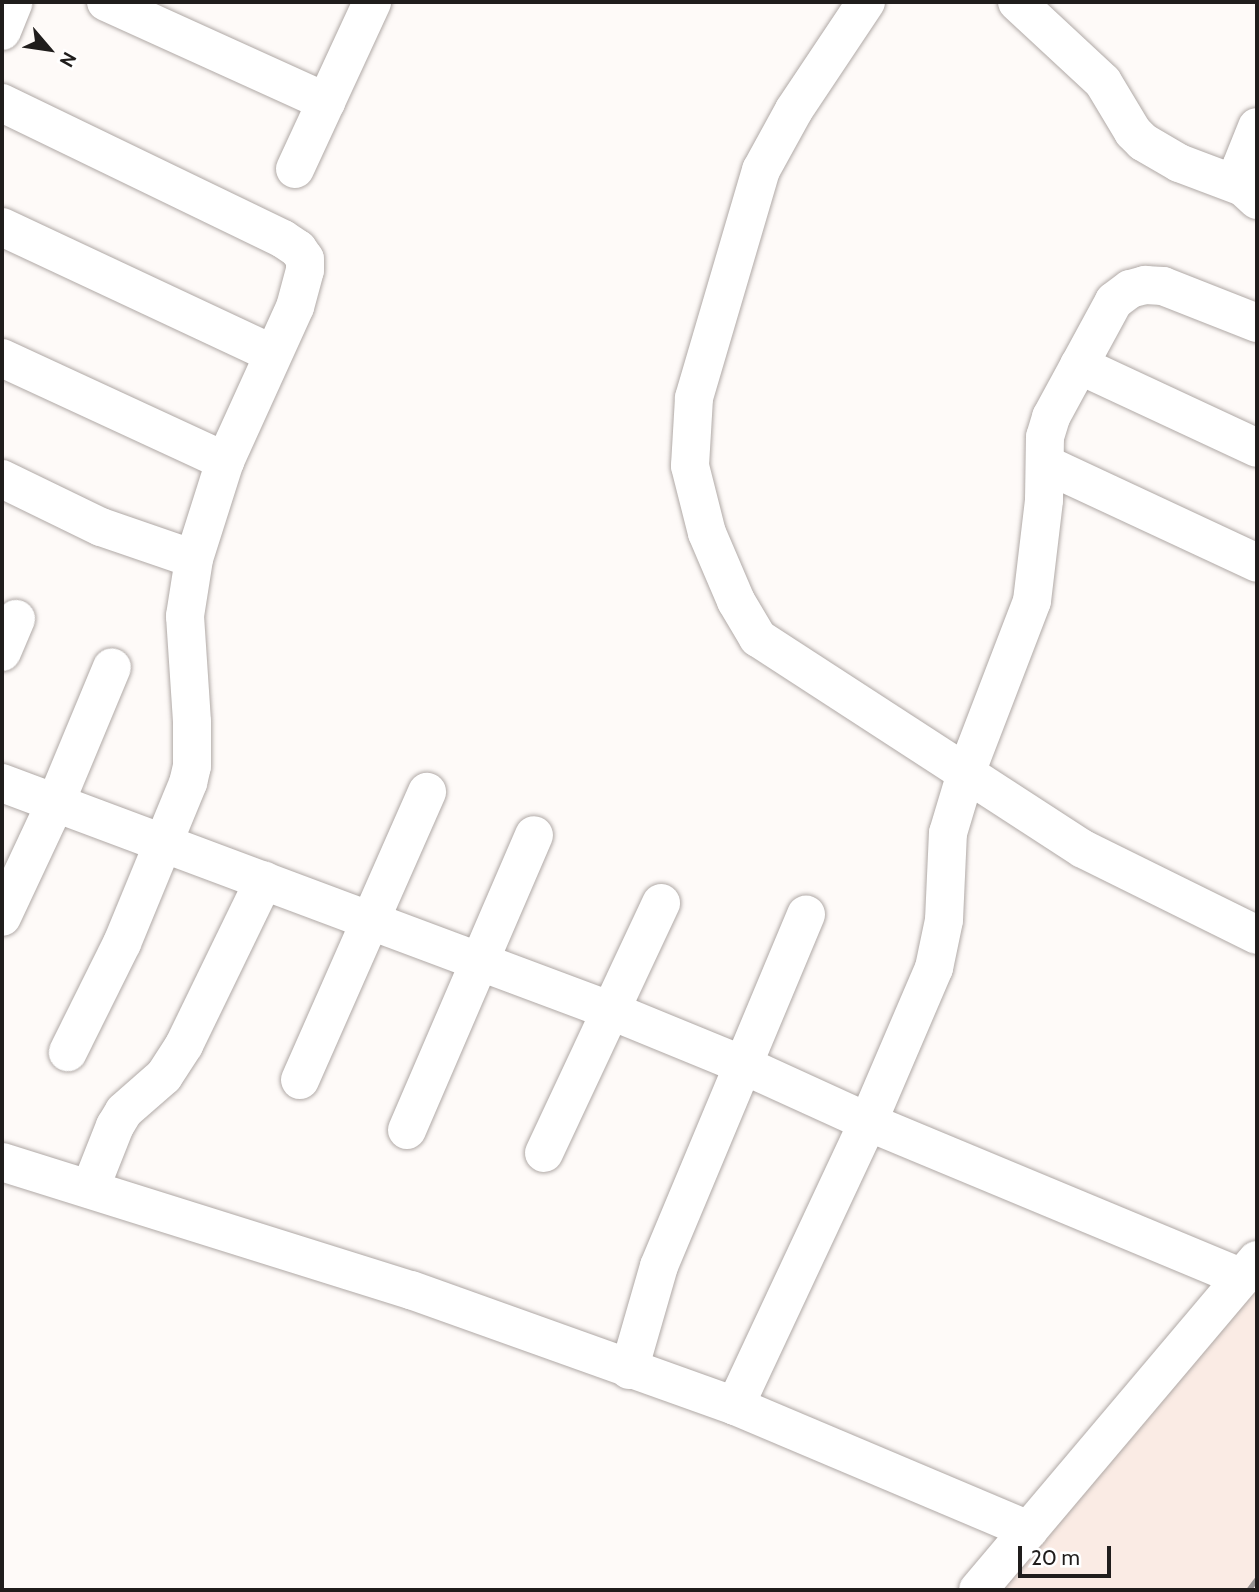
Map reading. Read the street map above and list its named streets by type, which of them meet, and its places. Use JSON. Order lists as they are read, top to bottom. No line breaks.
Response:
{"scale_bar":"20 m","north":"bottom right"}
